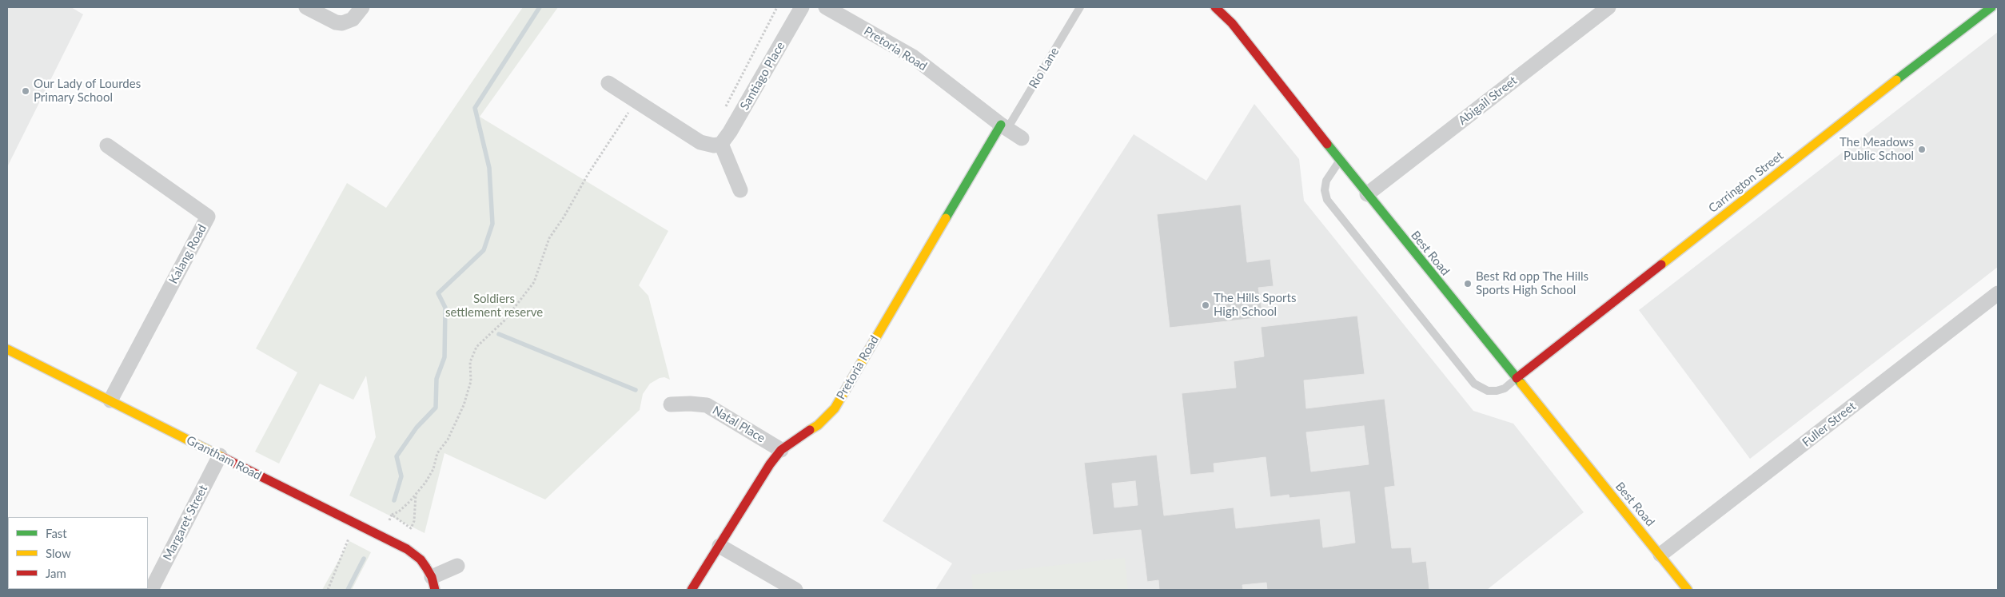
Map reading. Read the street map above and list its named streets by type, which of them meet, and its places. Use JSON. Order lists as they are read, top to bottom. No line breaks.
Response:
{"streets":{"street":["Pretoria Road","Santiago Place","Abigail Street","Carrington Street","Best Road","Kalang Road","Natal Place","Fuller Street","Grantham Road","Margaret Street"],"lane":["Rio Lane"]},"crossings":[["Pretoria Road","Rio Lane"],["Pretoria Road","Natal Place"],["Abigail Street","Best Road"],["Carrington Street","Best Road"],["Best Road","Fuller Street"],["Kalang Road","Grantham Road"],["Grantham Road","Margaret Street"]],"parks":["Soldiers settlement reserve"],"places":["Our Lady of Lourdes Primary School","The Meadows Public School","Best Rd opp The Hills Sports High School","The Hills Sports High School"],"legend":["Fast","Slow","Jam"]}
